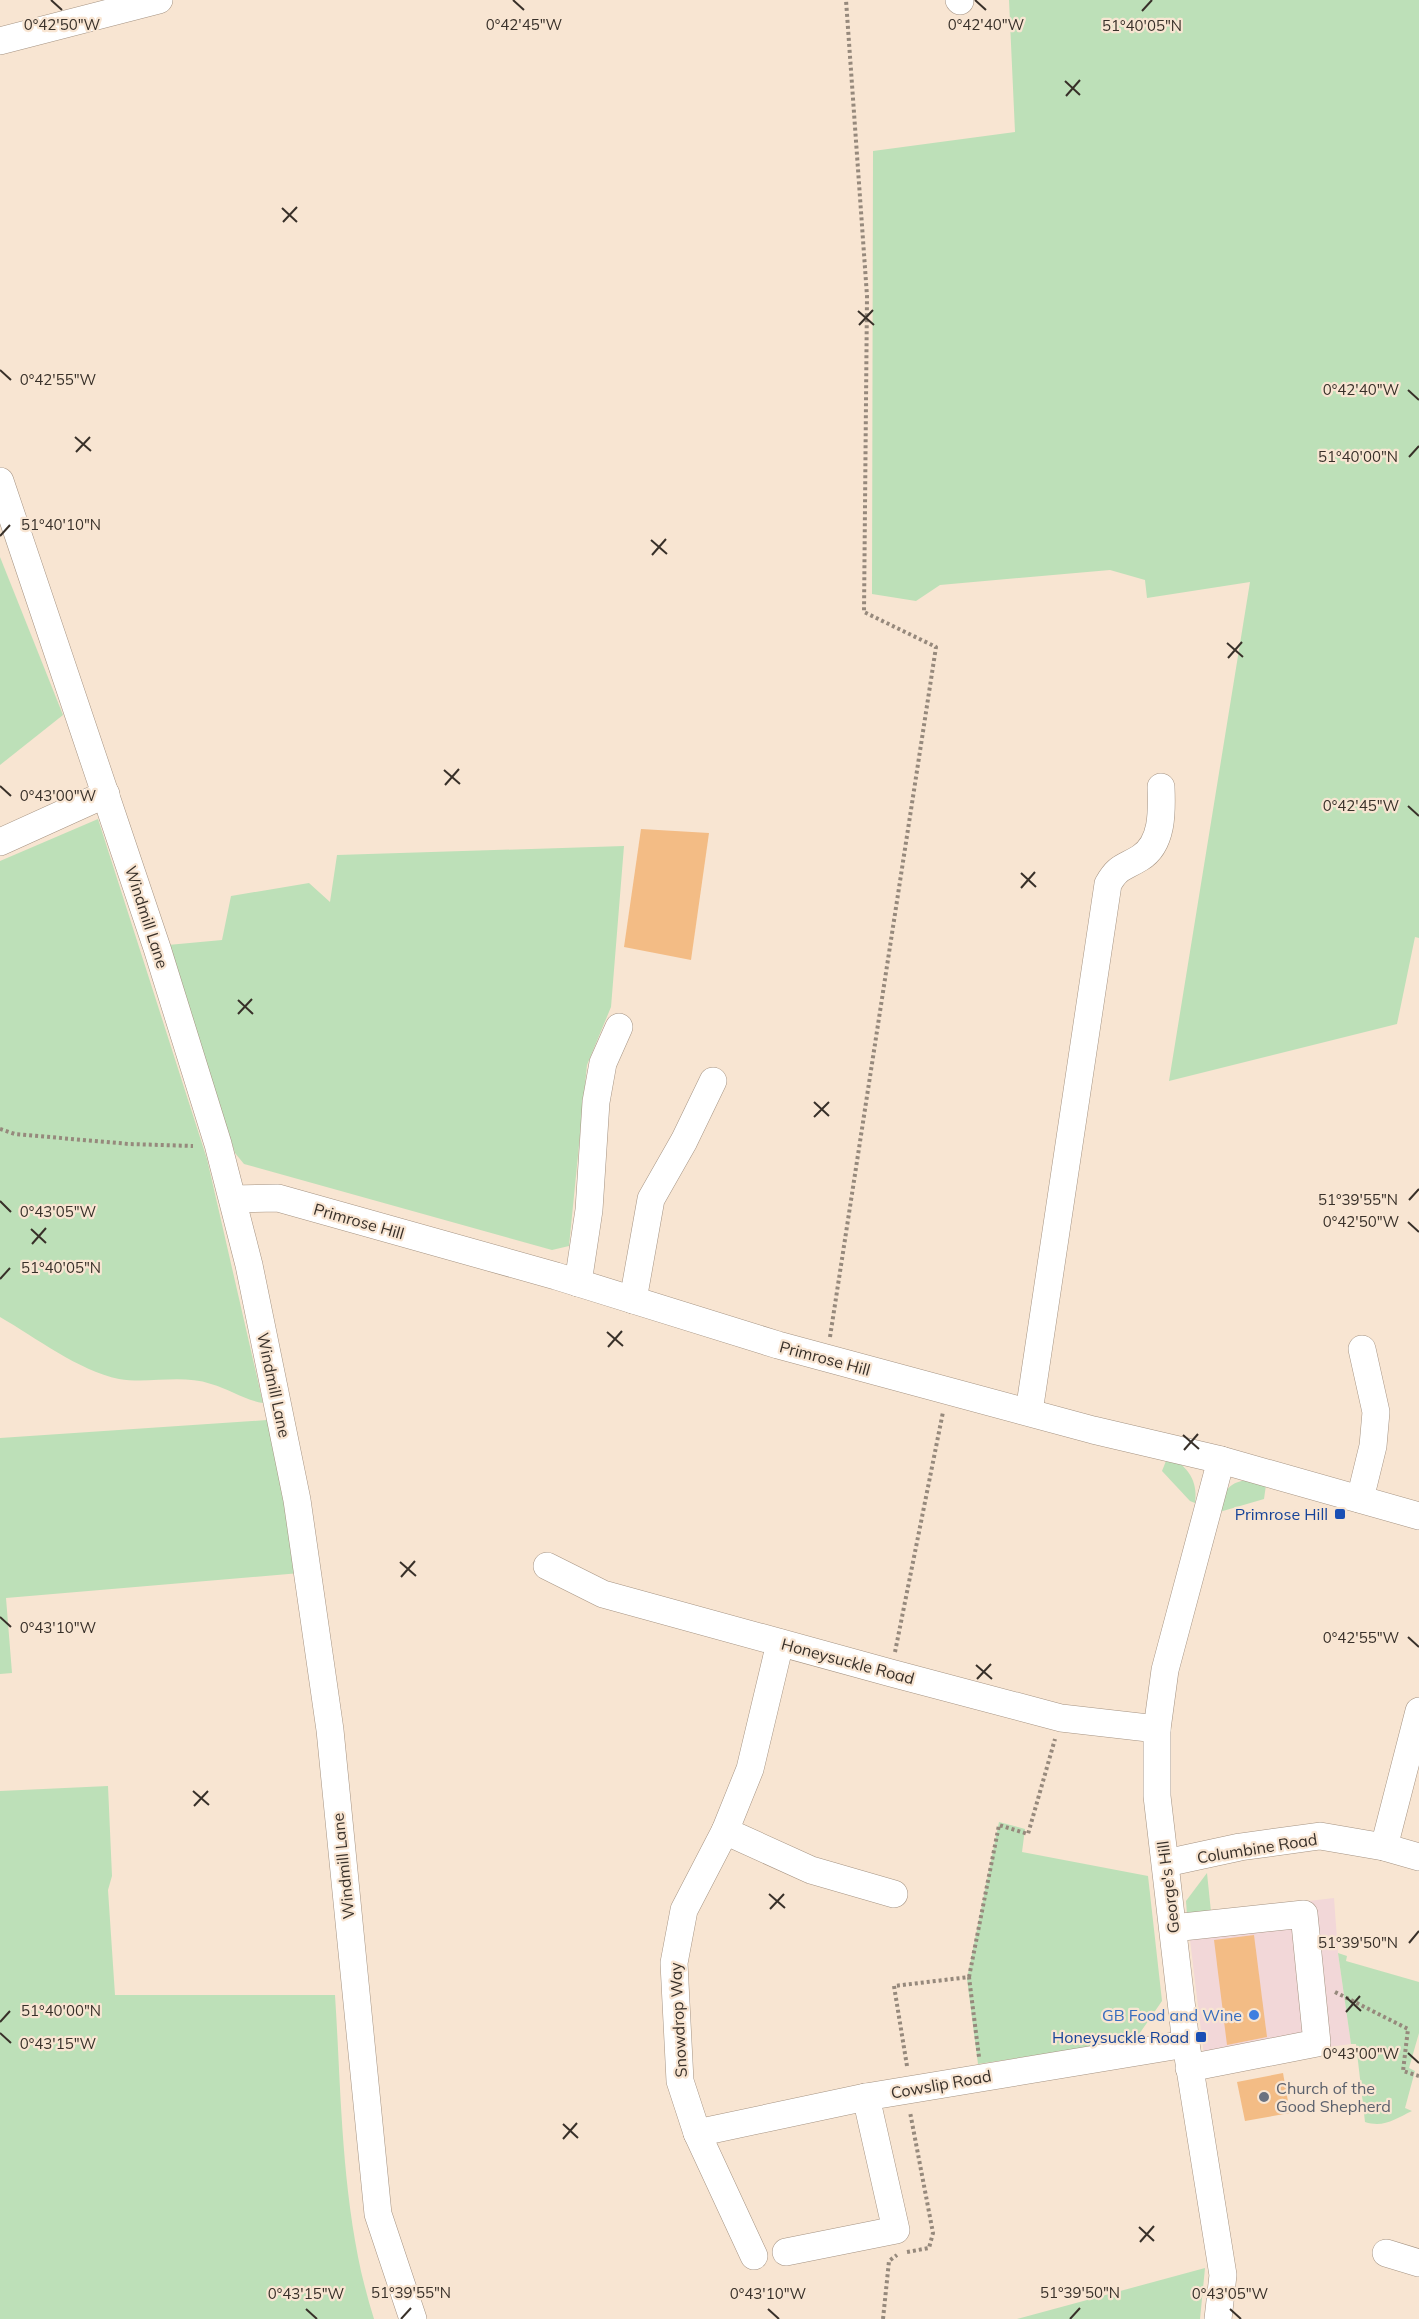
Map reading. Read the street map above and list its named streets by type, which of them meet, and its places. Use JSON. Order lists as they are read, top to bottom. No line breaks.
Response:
{"streets":{"street":["Windmill Lane","Primrose Hill","Honeysuckle Road","Columbine Road","George's Hill","Snowdrop Way","Cowslip Road"]},"crossings":[["Windmill Lane","Primrose Hill"],["Primrose Hill","George's Hill"],["Honeysuckle Road","George's Hill"],["Honeysuckle Road","Snowdrop Way"],["Columbine Road","George's Hill"],["George's Hill","Cowslip Road"],["Snowdrop Way","Cowslip Road"]],"places":{"transit":["Primrose Hill","Honeysuckle Road"],"other":["GB Food and Wine","Church of the Good Shepherd"]},"coordinates":["0°42'50\"W","0°42'45\"W","0°42'40\"W","51°40'05\"N","0°42'55\"W","51°40'00\"N","51°40'10\"N","0°43'00\"W","51°39'55\"N","0°43'05\"W","0°43'10\"W","51°39'50\"N","0°43'15\"W"]}
